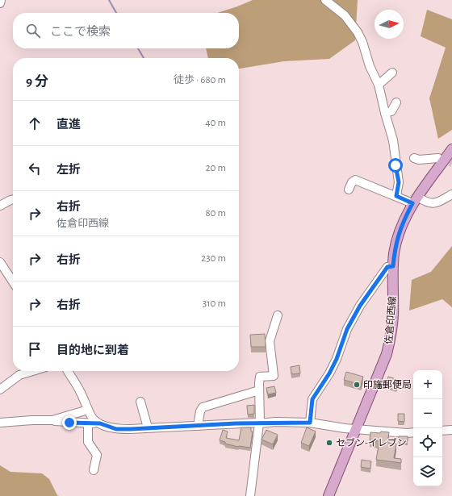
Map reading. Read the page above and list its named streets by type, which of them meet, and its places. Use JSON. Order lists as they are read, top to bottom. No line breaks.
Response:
{"streets":{"main road":["佐倉印西線"]},"places":["印旛郵便局","セブン-イレブン"],"north":"right","page":{"search":"ここで検索","heading":["9 分","徒歩 · 680 m"],"list":[["直進","40 m"],["左折","20 m"],["右折","佐倉印西線","80 m"],["右折","230 m"],["右折","310 m"],"目的地に到着"],"map_buttons":["+","−"]}}
